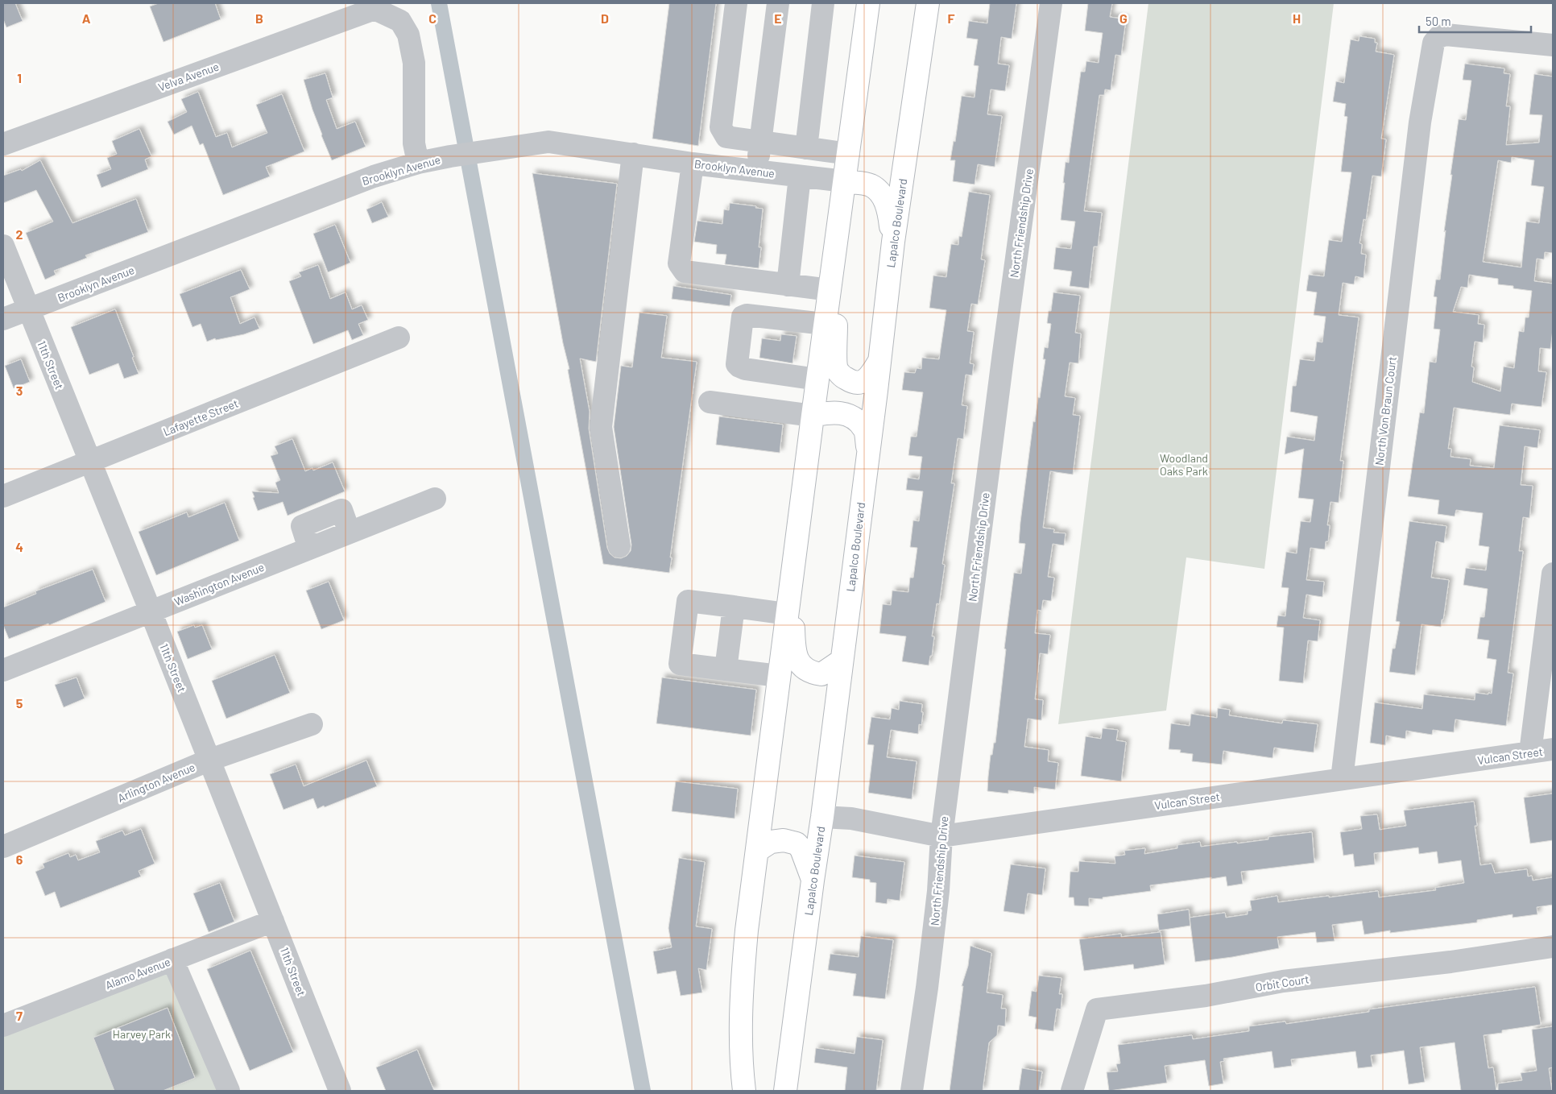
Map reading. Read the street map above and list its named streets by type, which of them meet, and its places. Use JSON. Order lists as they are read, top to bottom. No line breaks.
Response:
{"streets":{"main road":["Lapalco Boulevard"],"street":["Velva Avenue","Brooklyn Avenue","North Friendship Drive","11th Street","North Von Braun Court","Lafayette Street","Washington Avenue","Vulcan Street","Arlington Avenue","Alamo Avenue","Orbit Court"]},"crossings":[["Velva Avenue","Brooklyn Avenue"],["Brooklyn Avenue","11th Street"],["Lapalco Boulevard","Vulcan Street"],["North Friendship Drive","Vulcan Street"],["11th Street","Lafayette Street"],["11th Street","Washington Avenue"],["11th Street","Arlington Avenue"],["11th Street","Alamo Avenue"],["North Von Braun Court","Vulcan Street"]],"parks":["Woodland Oaks Park","Harvey Park"],"scale_bar":"50 m","grid":{"columns":["A","B","C","D","E","F","G","H"],"rows":["1","2","3","4","5","6","7"]}}
